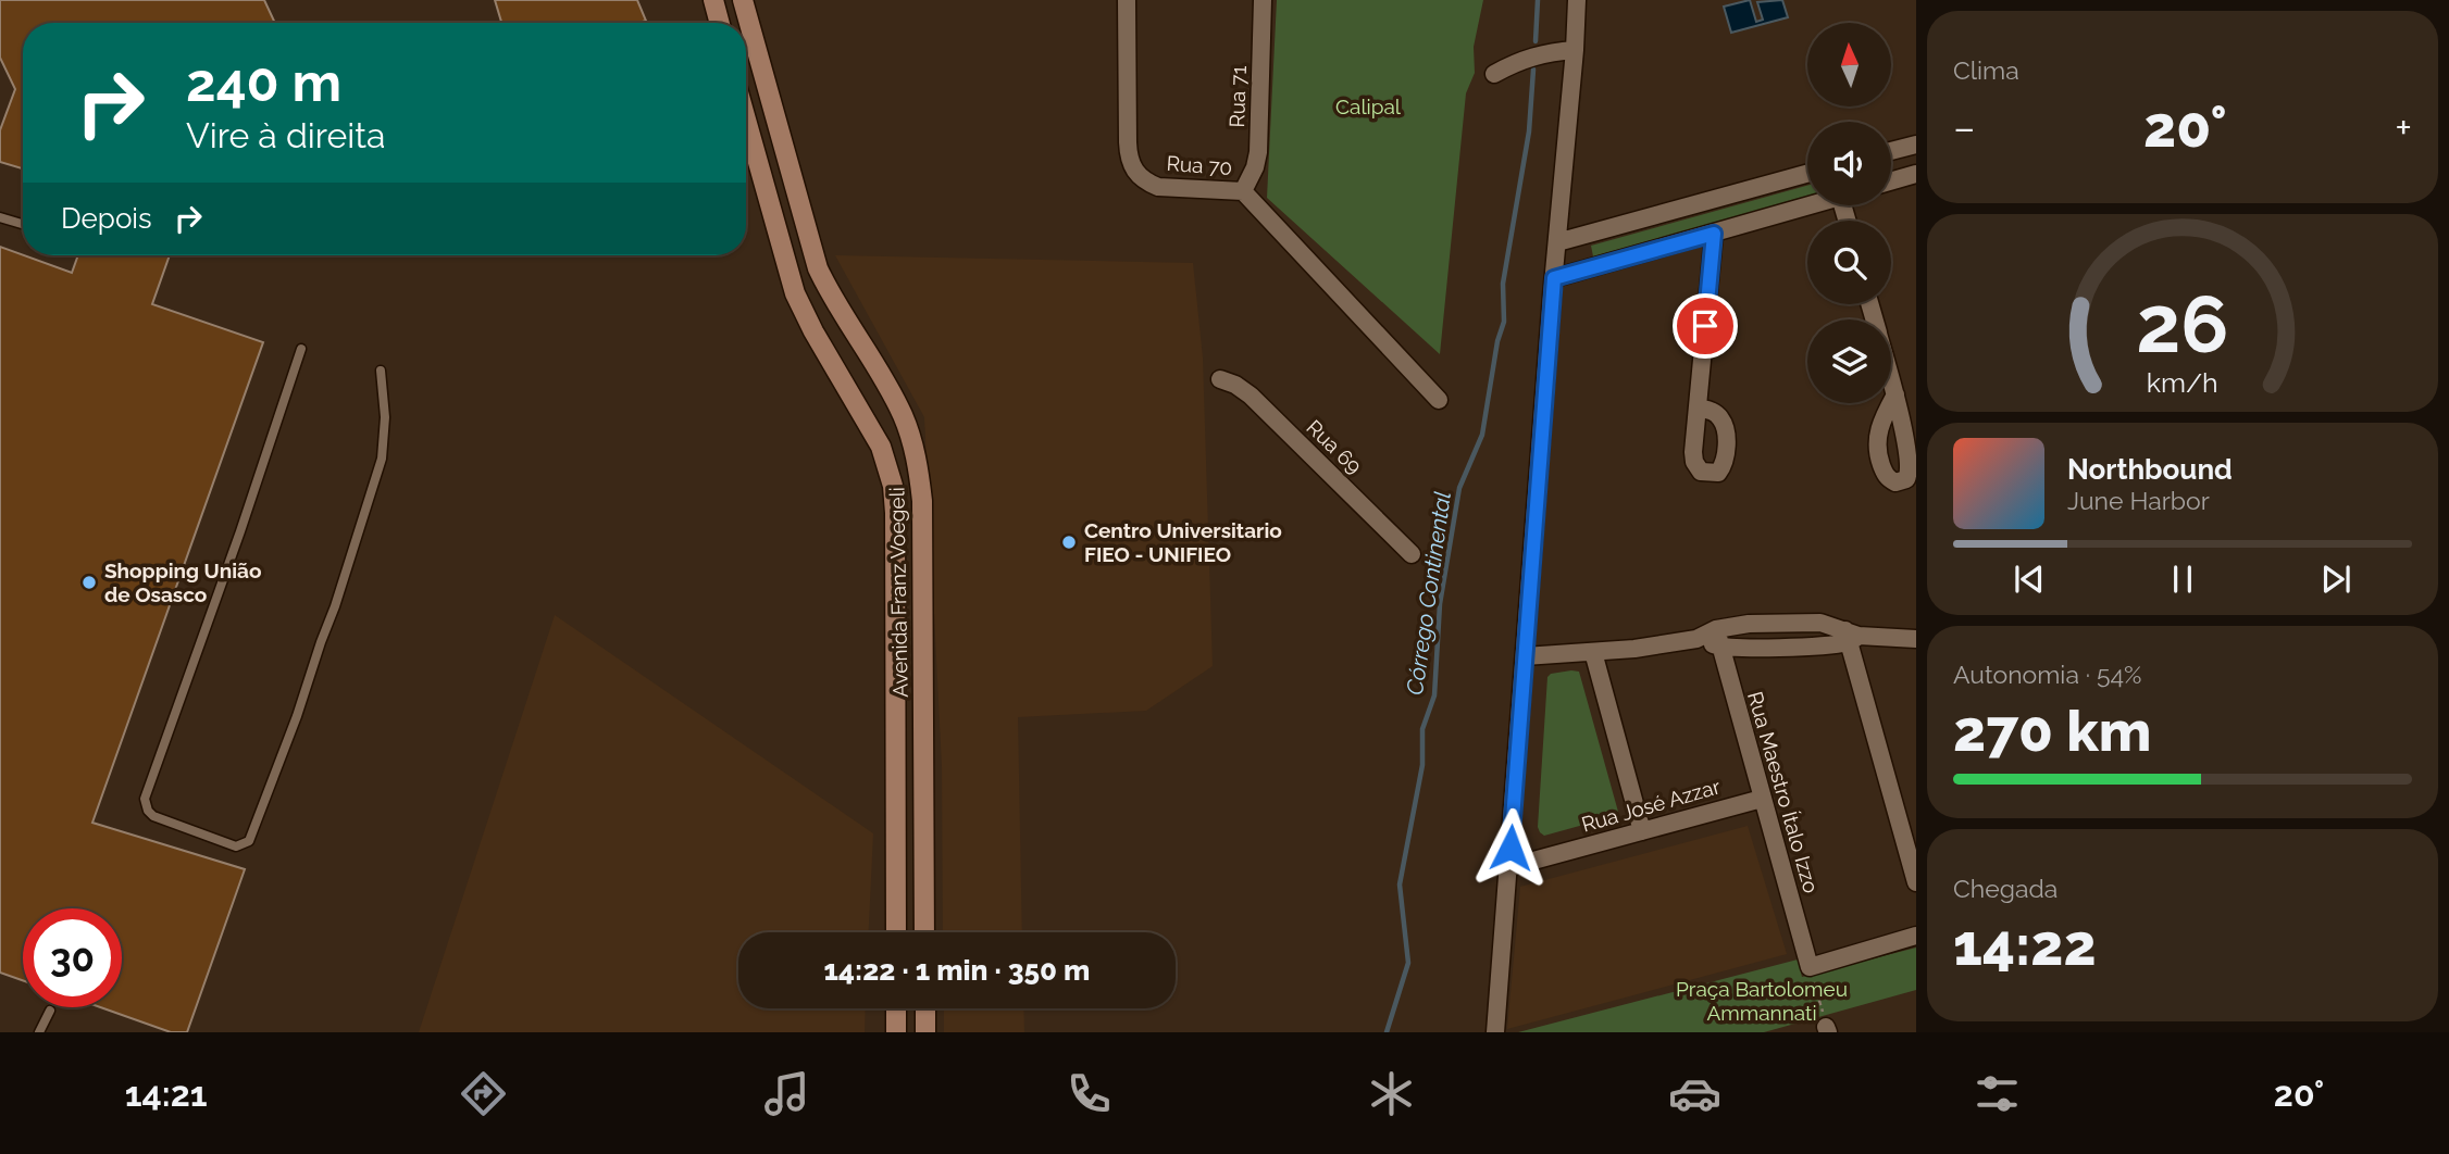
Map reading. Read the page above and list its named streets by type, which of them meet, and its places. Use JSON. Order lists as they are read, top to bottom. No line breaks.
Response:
{"streets":{"main road":["Avenida Franz Voegeli"],"street":["Rua 71","Rua 70","Rua 69","Rua Maestro Ítalo Izzo","Rua José Azzar"]},"crossings":[["Rua 71","Rua 70"],["Rua Maestro Ítalo Izzo","Rua José Azzar"]],"water":["Córrego Continental"],"parks":["Calipal","Praça Bartolomeu Ammannati"],"places":["Centro Universitario FIEO - UNIFIEO","Shopping União de Osasco"],"north":"top","page":{"tile":["Clima",["Autonomia · 54%","270 km"],["Chegada","14:22"]],"turn":["240 m","Vire à direita"],"heat":["−","20°","+"],"then":"Depois","song":["Northbound","June Harbor"],"limit":"30","trip":"14:22 · 1 min · 350 m","tabs":["14:21","20°"],"gauge":["26","km/h"]}}
